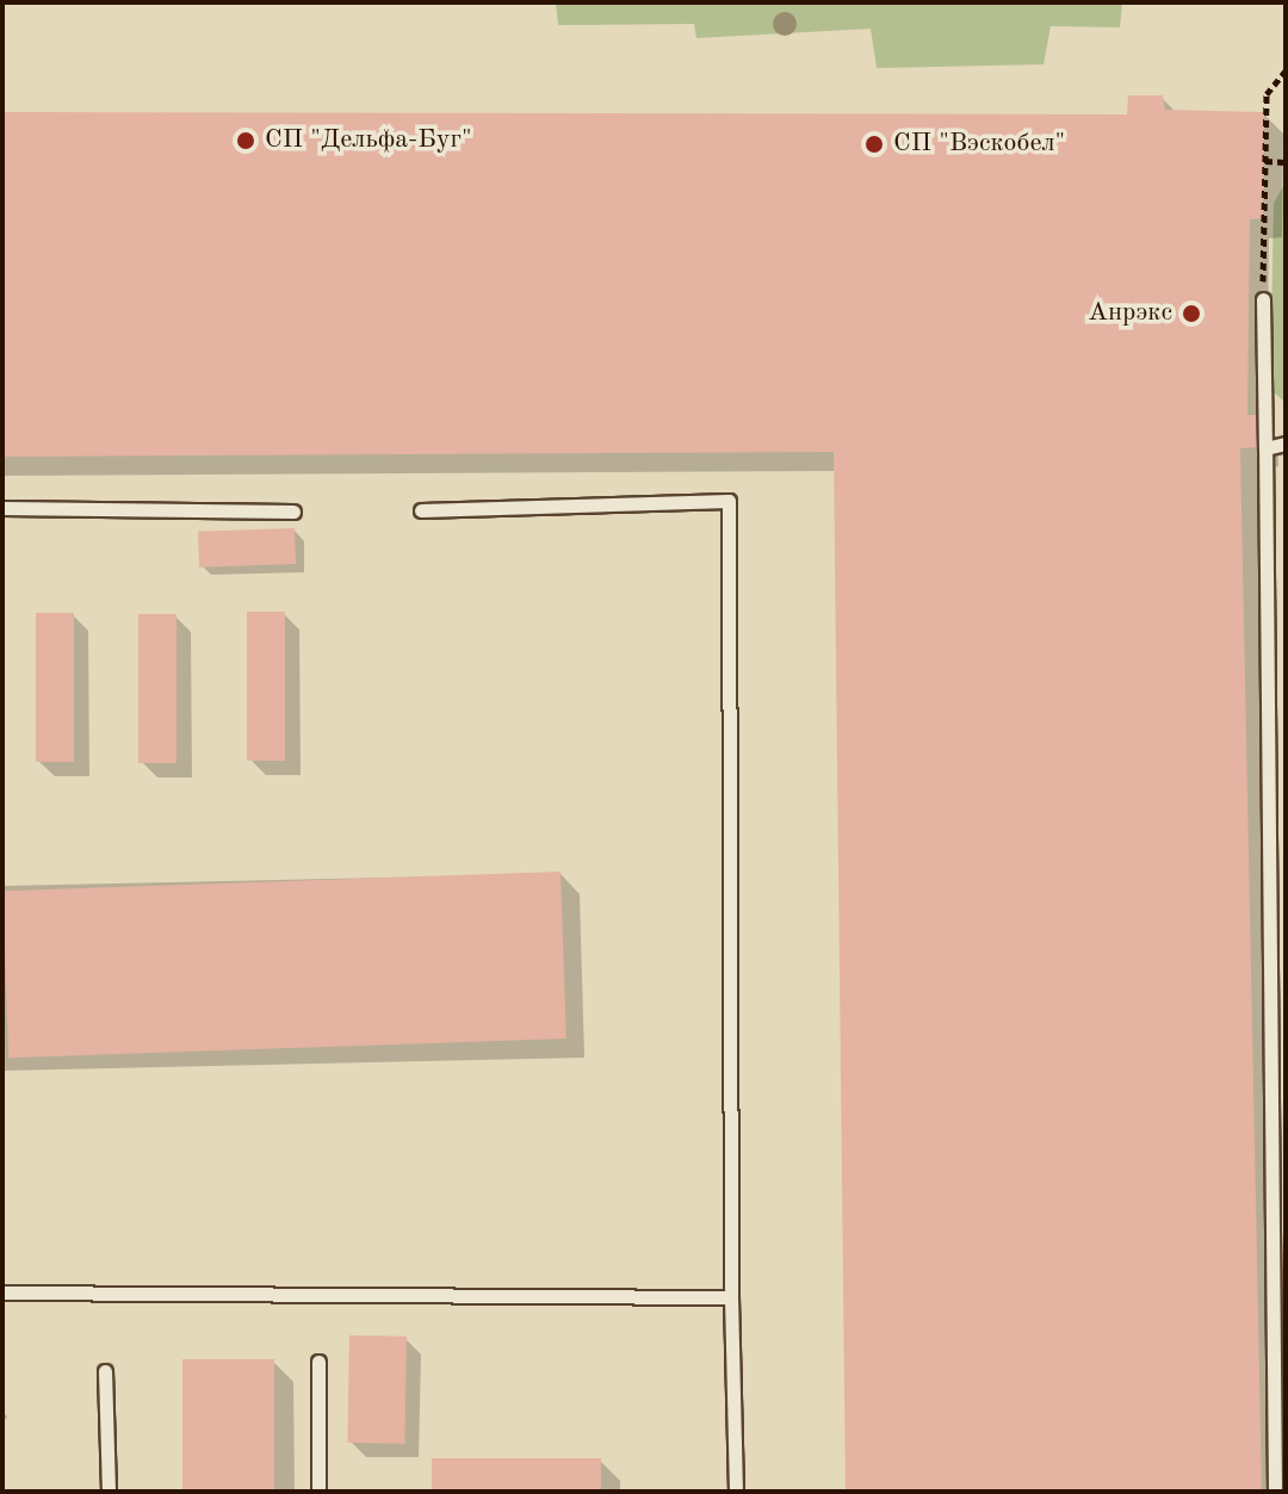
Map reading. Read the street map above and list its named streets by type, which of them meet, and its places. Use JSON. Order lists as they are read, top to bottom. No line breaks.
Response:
{"places":["СП \"Дельфа-Буг\"","СП \"Вэскобел\"","Анрэкс"]}
